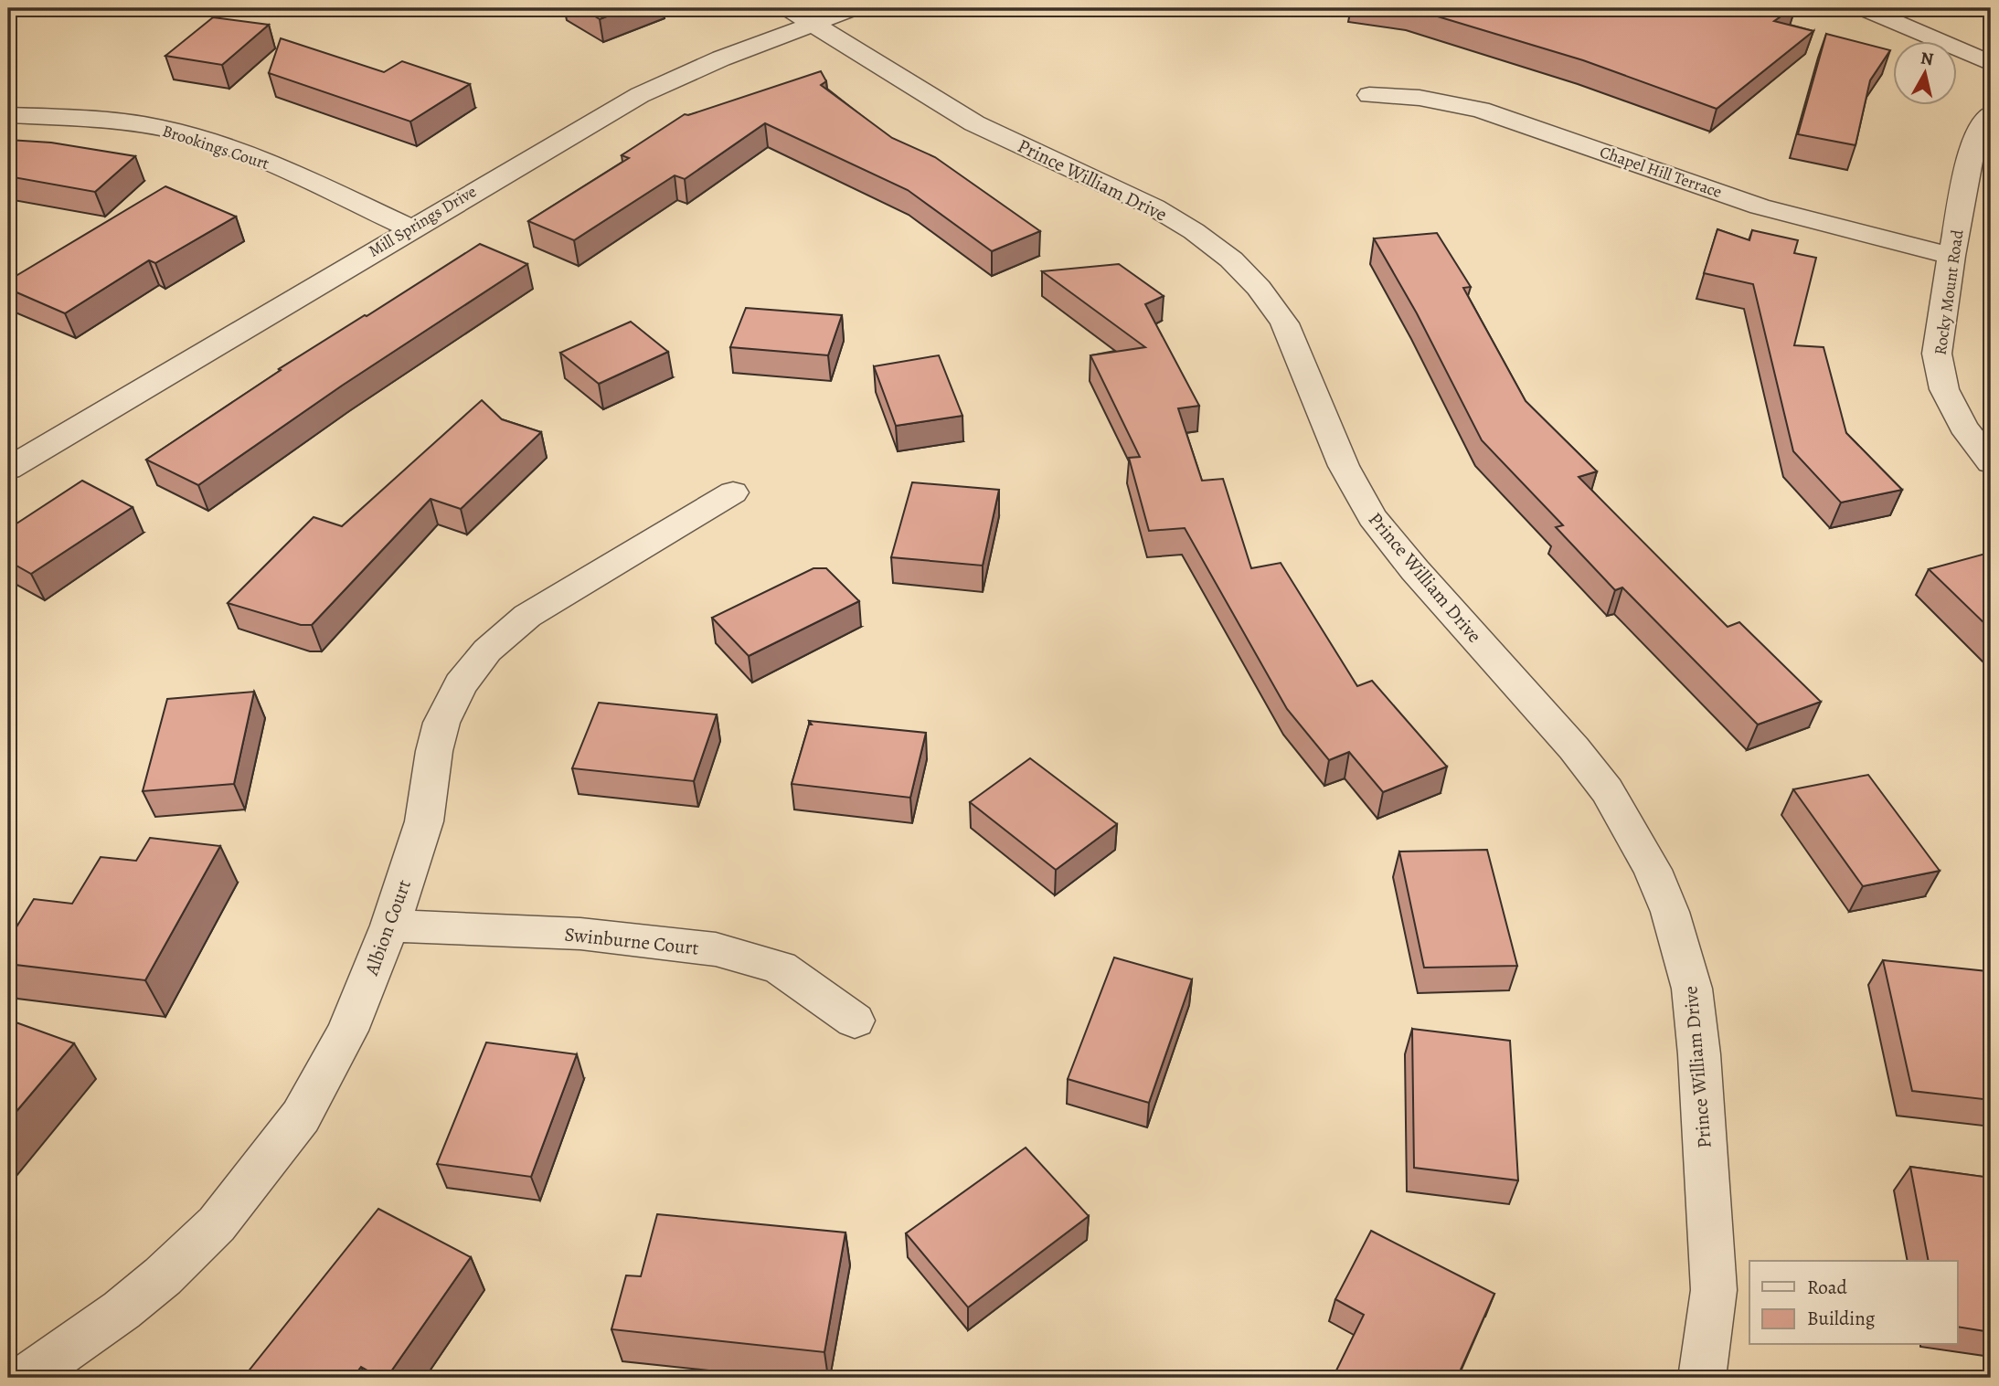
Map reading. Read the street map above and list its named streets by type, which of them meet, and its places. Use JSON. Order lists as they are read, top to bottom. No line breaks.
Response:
{"streets":{"street":["Brookings Court","Chapel Hill Terrace","Prince William Drive","Mill Springs Drive","Rocky Mount Road","Albion Court","Swinburne Court"]},"crossings":[["Brookings Court","Mill Springs Drive"],["Chapel Hill Terrace","Rocky Mount Road"],["Prince William Drive","Mill Springs Drive"],["Albion Court","Swinburne Court"]],"legend":["Road","Building"],"north":"top"}
